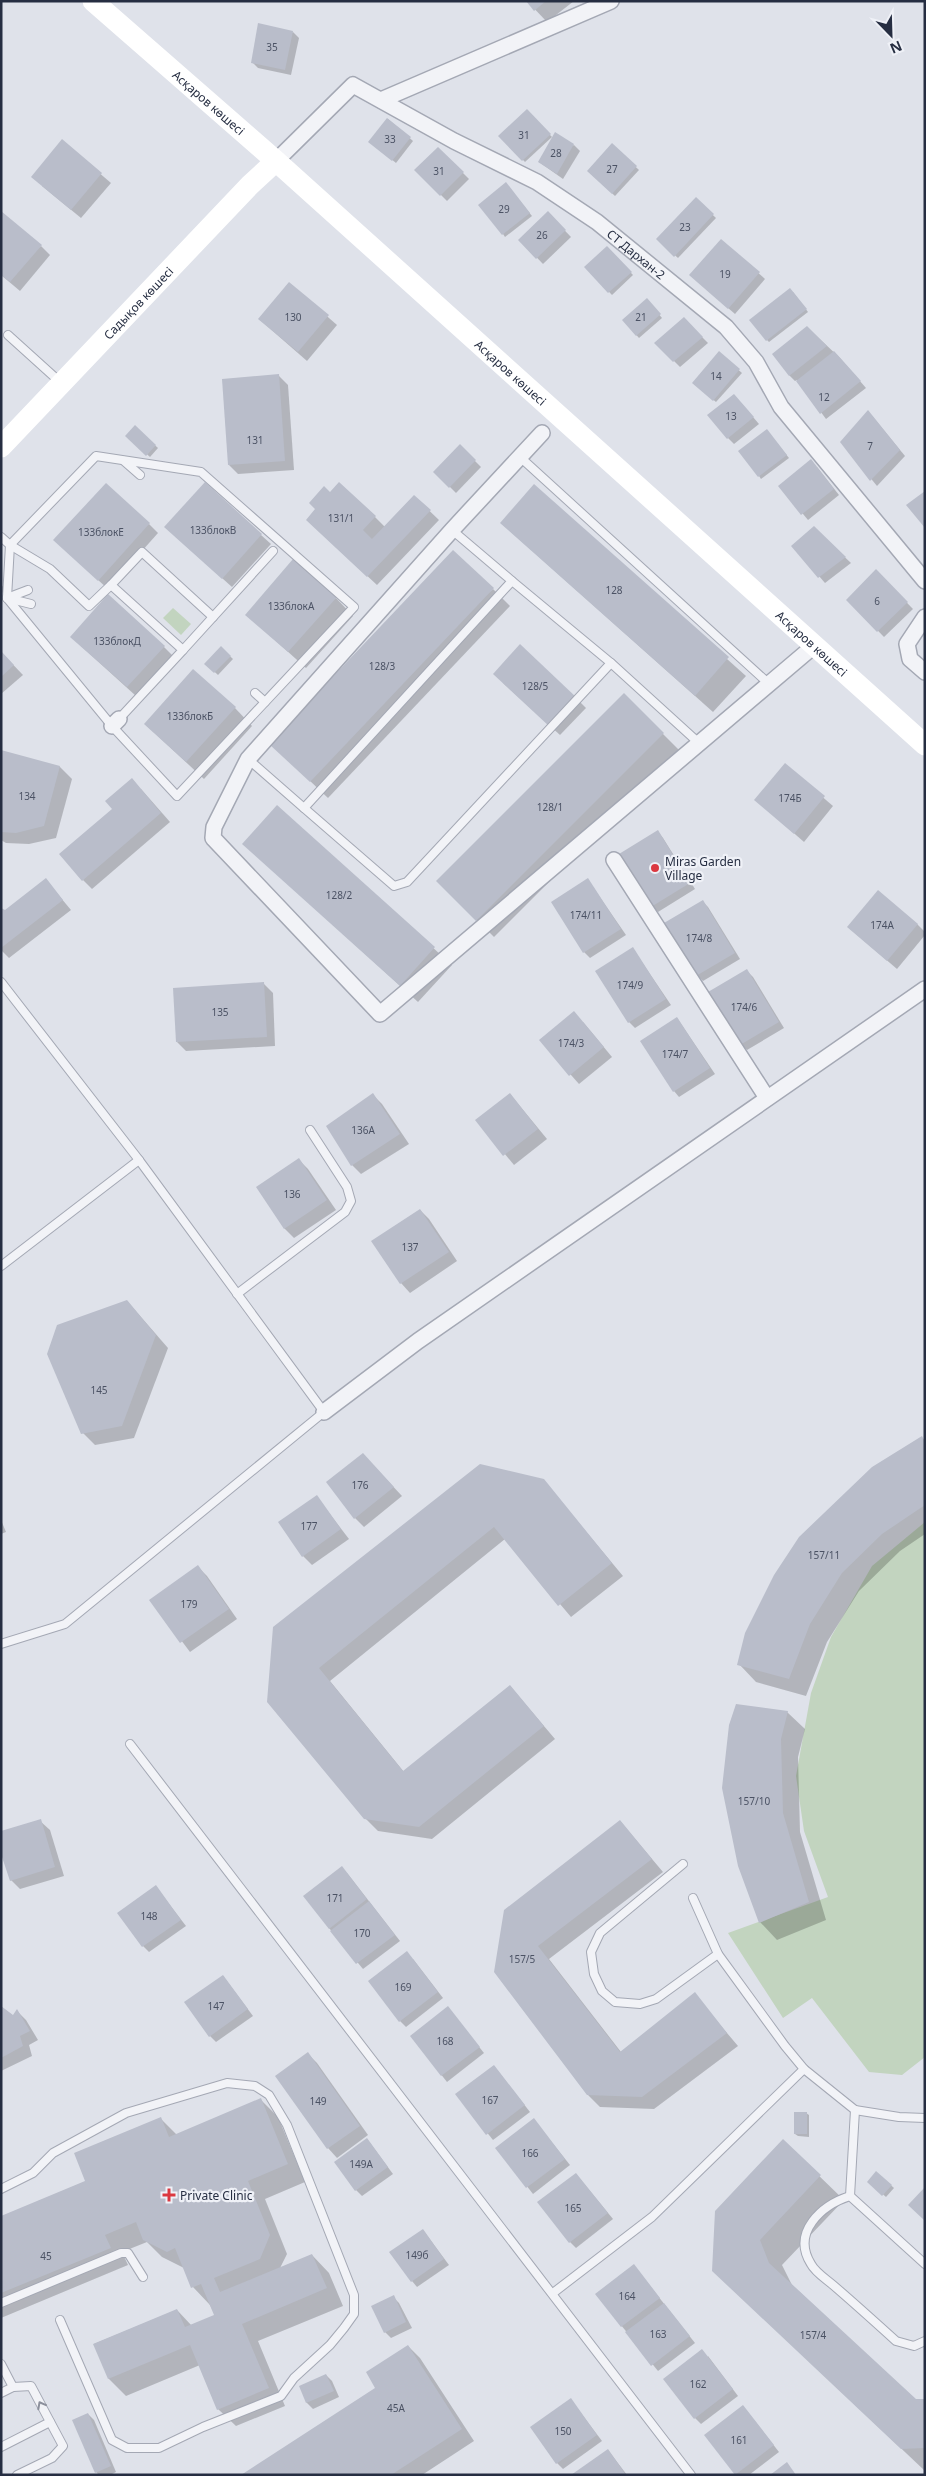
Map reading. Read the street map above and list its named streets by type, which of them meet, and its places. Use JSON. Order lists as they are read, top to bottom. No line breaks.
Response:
{"streets":{"street":["Асқаров көшесі","СТ Дархан-2","Садықов көшесі"]},"crossings":[["Асқаров көшесі","СТ Дархан-2"],["Асқаров көшесі","Садықов көшесі"],["СТ Дархан-2","Садықов көшесі"]],"places":{"other":["Miras Garden Village"],"health":["Private Clinic"]},"house_numbers":["35","31","33","28","27","31","29","23","26","19","130","21","14","12","13","131","7","131/1","133блокВ","133блокЕ","128","6","133блокА","133блокД","128/3","128/5","133блокБ","134","174Б","128/1","128/2","174/11","174А","174/8","174/9","174/6","135","174/3","174/7","136А","136","137","145","176","177","157/11","179","157/10","171","148","170","157/5","169","147","168","167","149","166","149А","165","149б","45","164","163","157/4","162","45А","150","161"],"north":"bottom right"}
